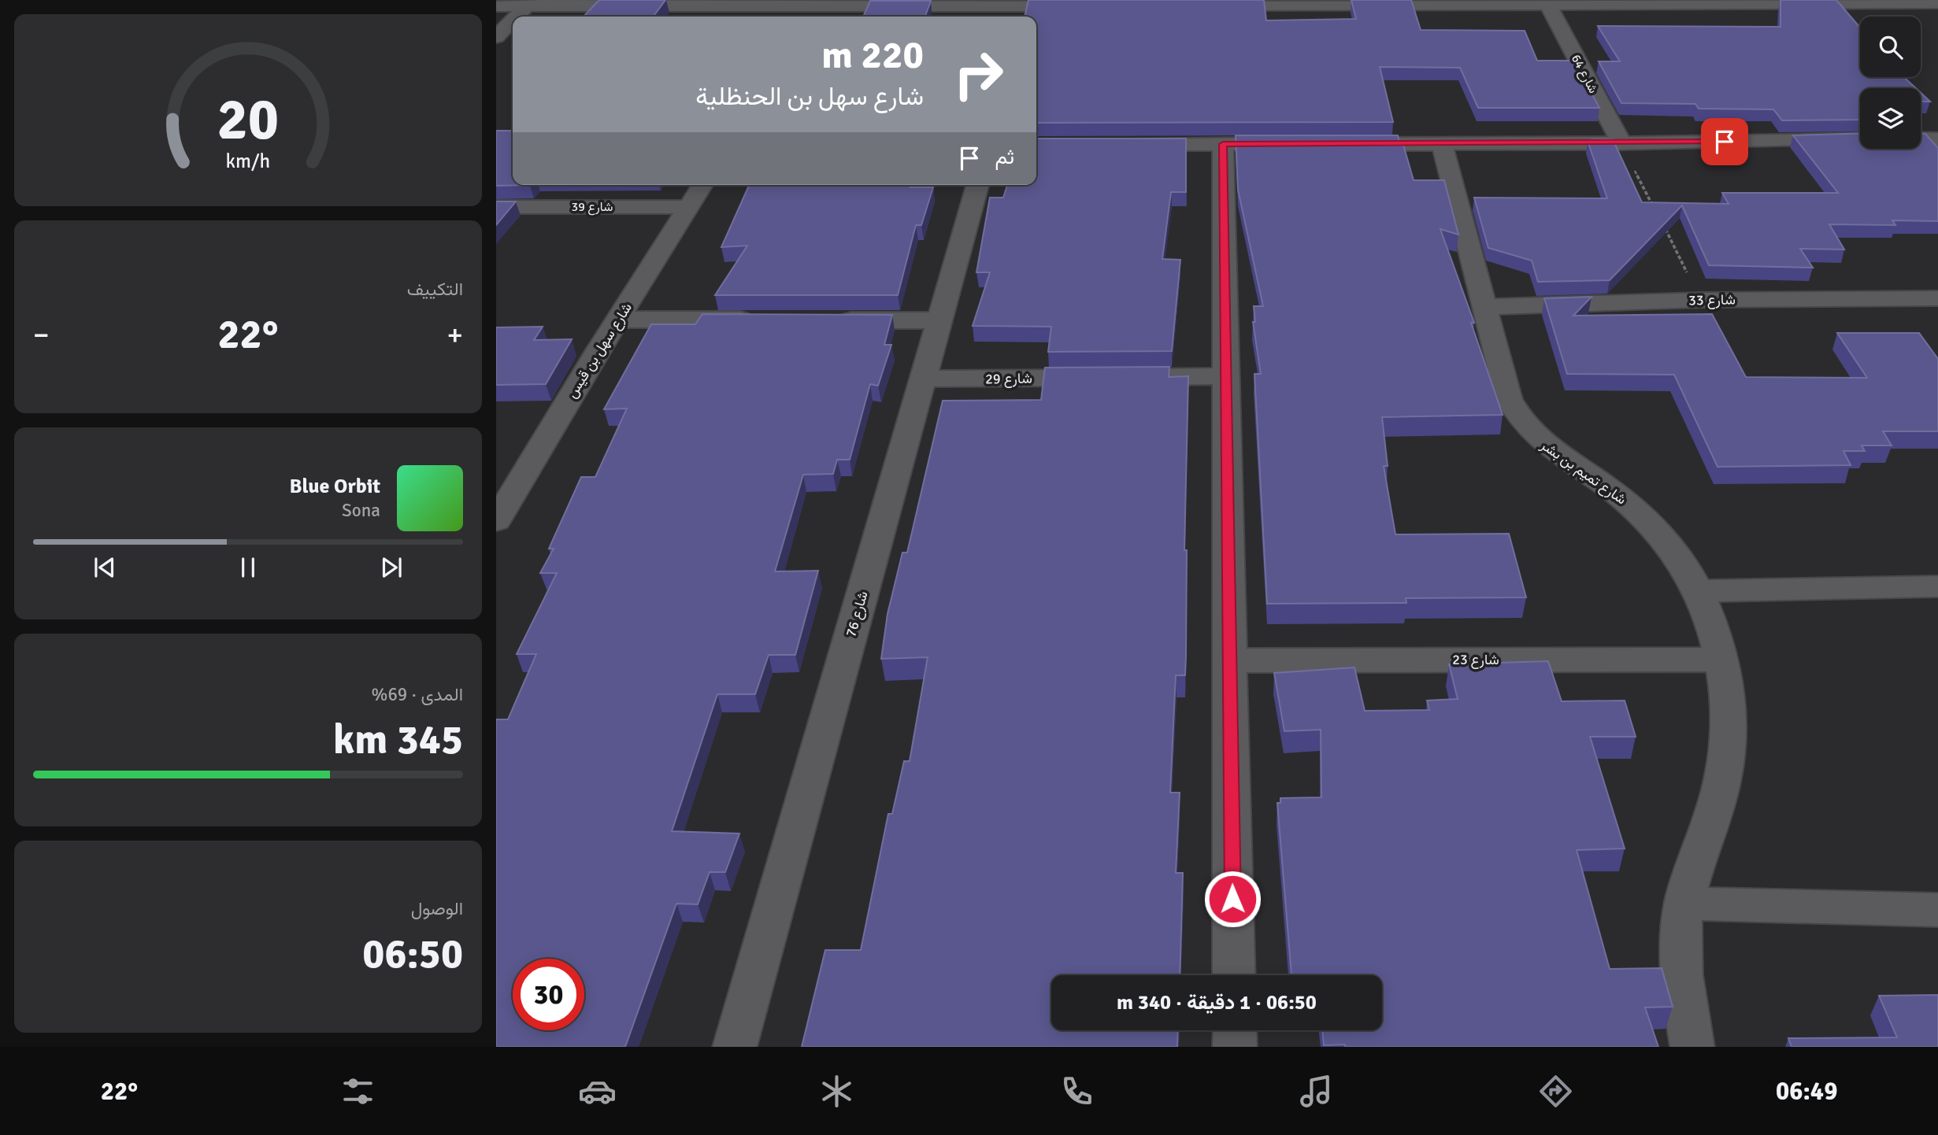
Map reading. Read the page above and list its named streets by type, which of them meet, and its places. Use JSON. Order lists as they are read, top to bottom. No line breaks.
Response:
{"streets":{"street":["شارع 64","شارع 39","شارع 33","شارع سهل بن قيس","شارع 29","شارع تميم بن بشر","شارع 76","شارع 23"]},"crossings":[["شارع 39","شارع سهل بن قيس"],["شارع 33","شارع تميم بن بشر"],["شارع 29","شارع 76"],["شارع تميم بن بشر","شارع 23"]],"page":{"turn":["220 m","شارع سهل بن الحنظلية"],"then":"ثم","tile":["التكييف",["المدى · 69%","345 km"],["الوصول","06:50"]],"heat":["−","22°","+"],"song":["Blue Orbit","Sona"],"limit":"30","trip":"06:50 · 1 دقيقة · 340 m","tabs":["06:49","22°"],"gauge":["20","km/h"]}}
